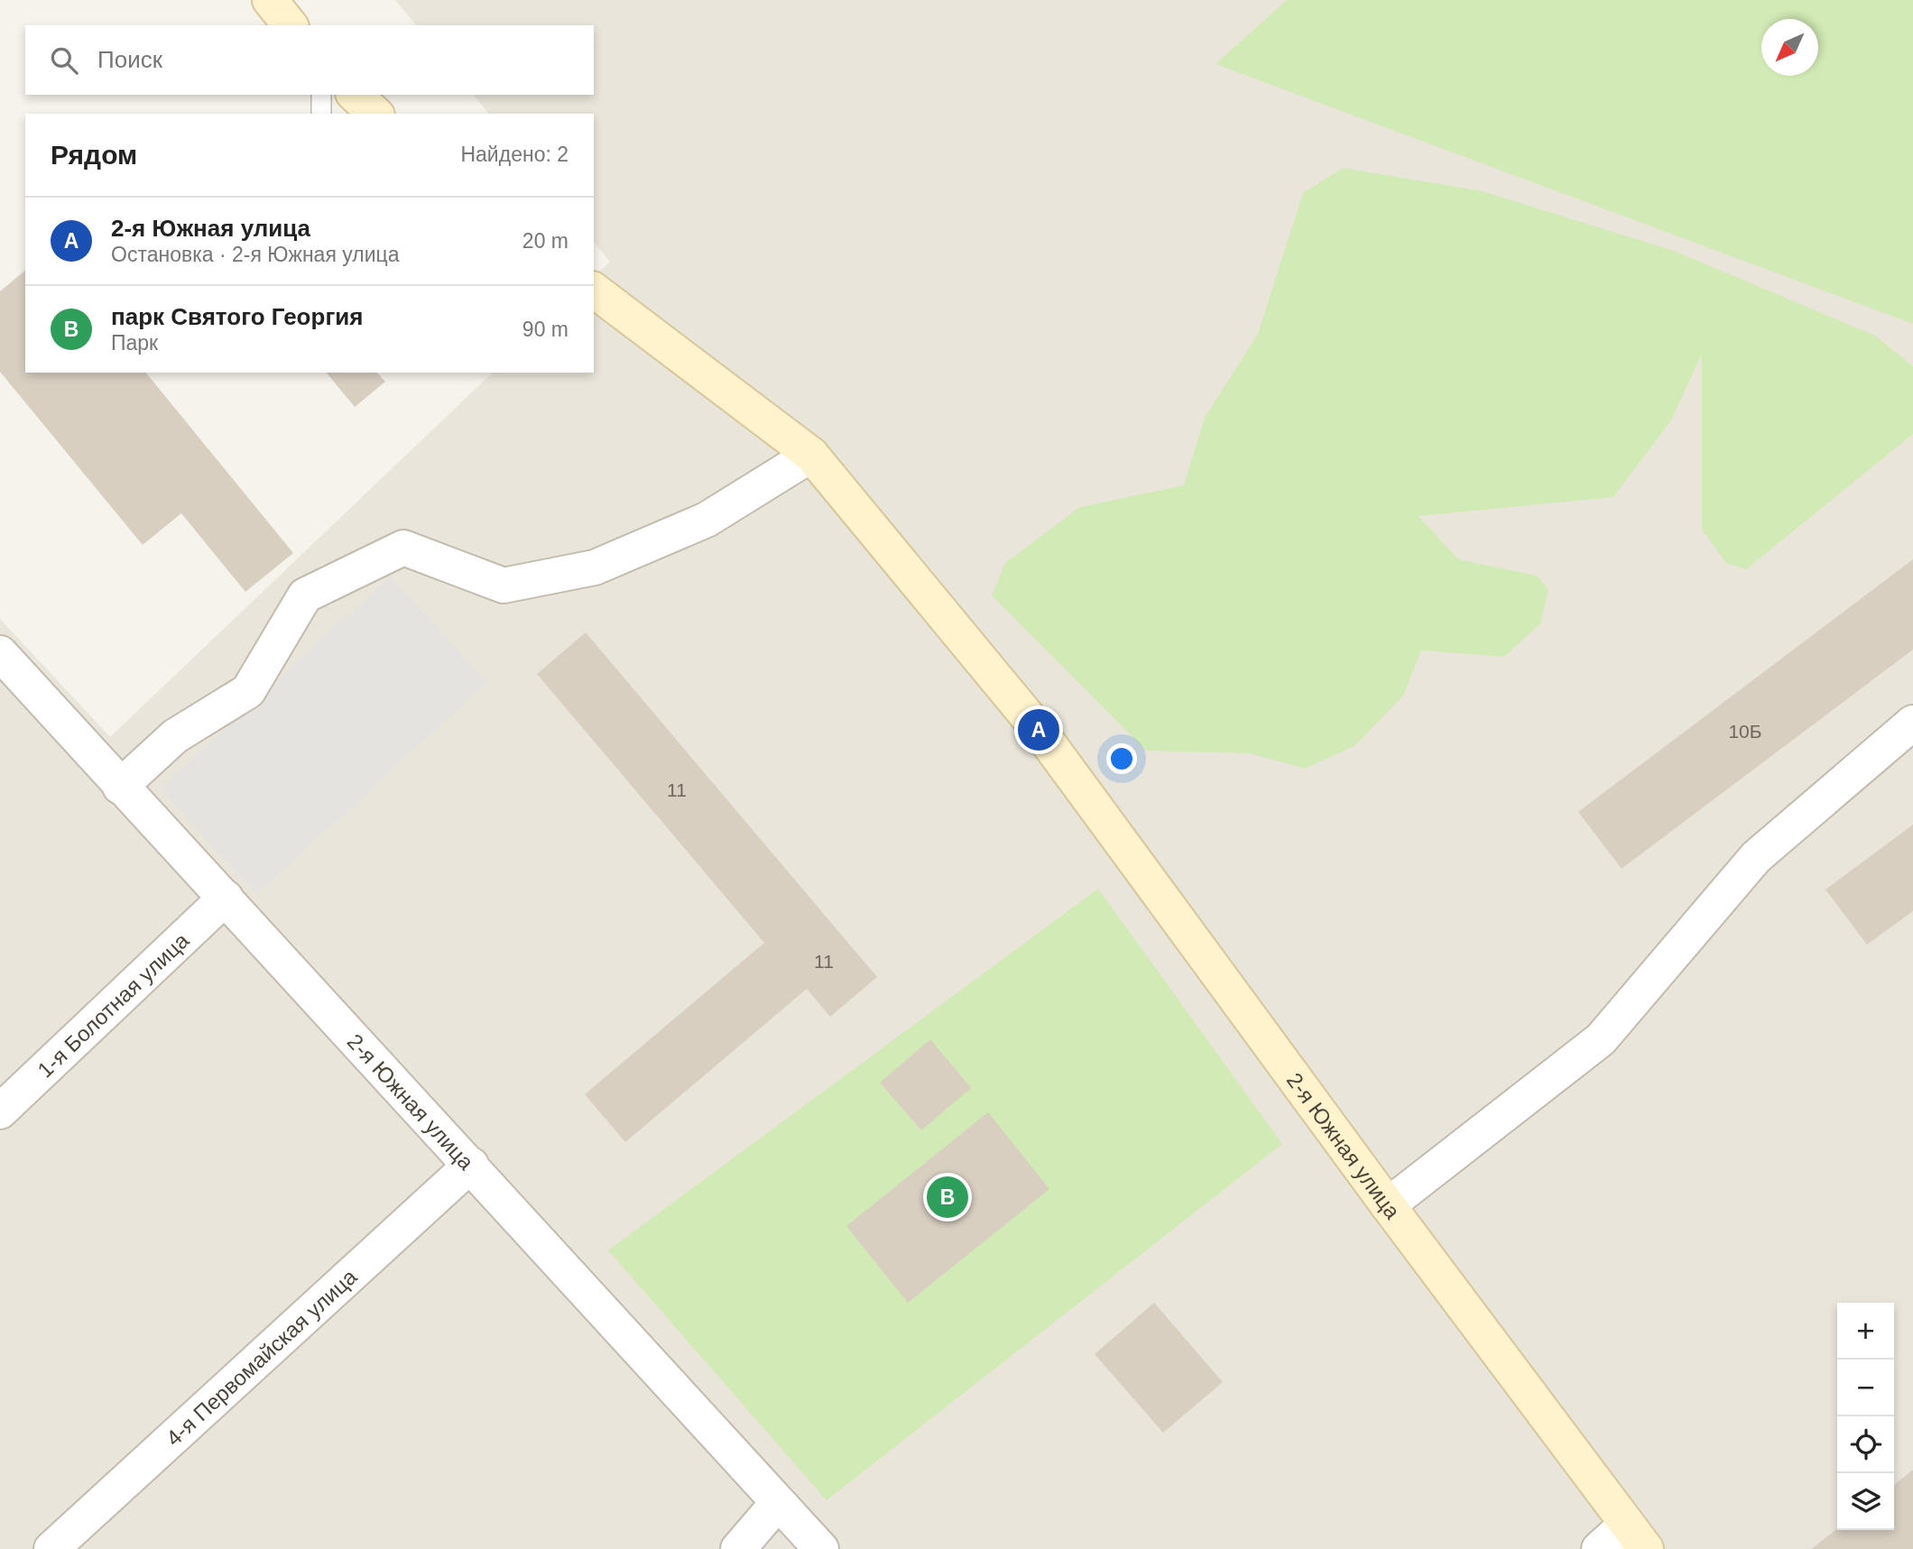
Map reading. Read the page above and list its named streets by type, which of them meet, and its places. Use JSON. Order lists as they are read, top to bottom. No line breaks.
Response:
{"streets":{"street":["1-я Болотная улица","2-я Южная улица","4-я Первомайская улица"]},"crossings":[["1-я Болотная улица","2-я Южная улица"],["2-я Южная улица","4-я Первомайская улица"]],"house_numbers":["10Б","11","11"],"north":"bottom left","page":{"search":"Поиск","heading":["Рядом","Найдено: 2"],"list":[{"mark":"A","name":"2-я Южная улица","note":"Остановка · 2-я Южная улица","value":"20 m"},{"mark":"B","name":"парк Святого Георгия","note":"Парк","value":"90 m"}],"pins":["A","B"],"map_buttons":["+","−"]}}
